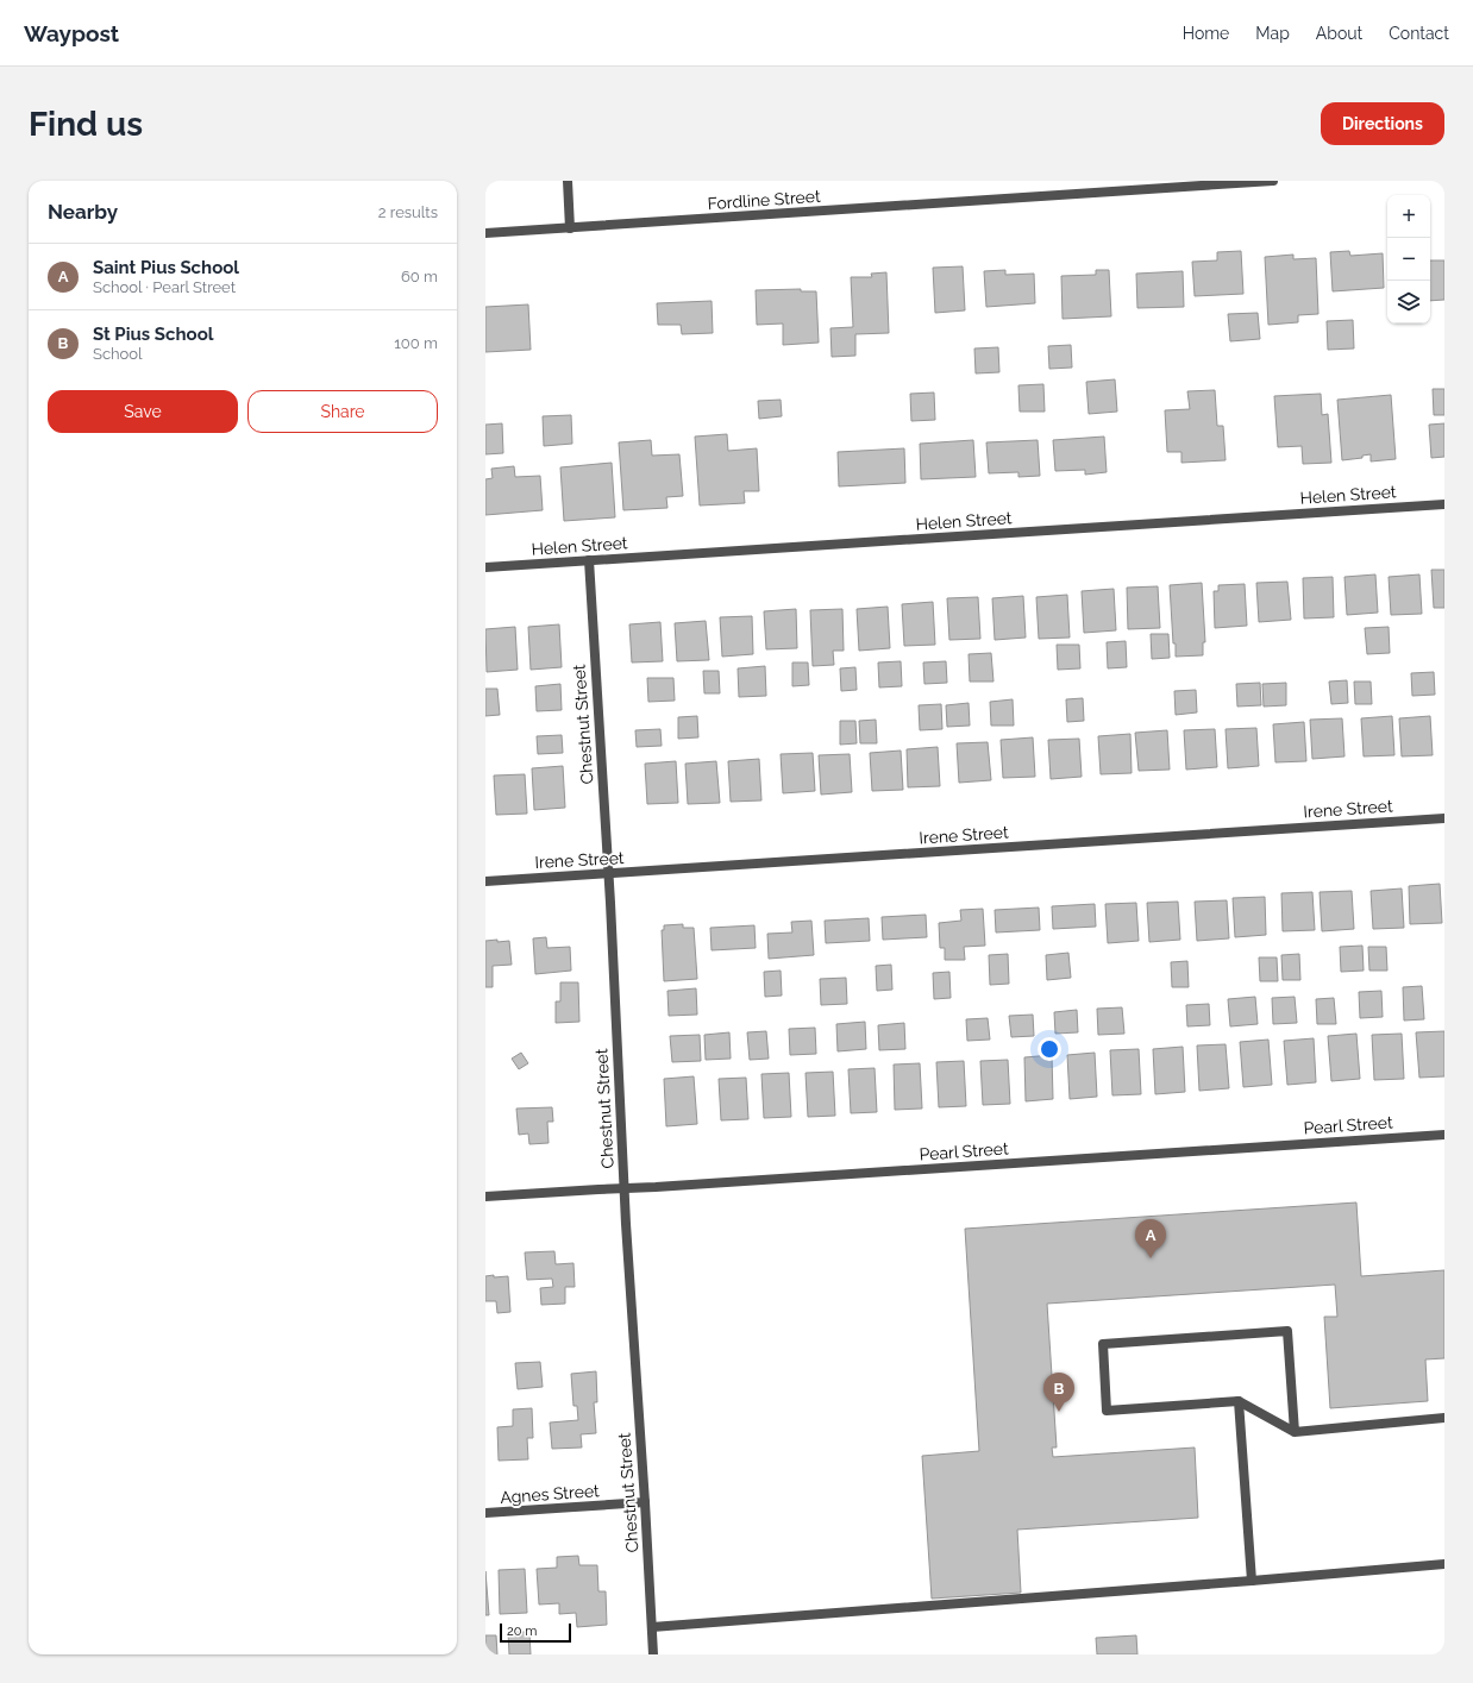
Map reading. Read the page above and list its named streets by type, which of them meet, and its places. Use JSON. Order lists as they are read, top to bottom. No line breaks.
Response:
{"streets":{"street":["Fordline Street","Helen Street","Chestnut Street","Irene Street","Pearl Street","Agnes Street"]},"crossings":[["Helen Street","Chestnut Street"],["Chestnut Street","Irene Street"],["Chestnut Street","Pearl Street"],["Chestnut Street","Agnes Street"]],"scale_bar":"20 m","page":{"header":"Waypost","nav":["Home","Map","About","Contact"],"buttons":["Directions",["Save","Share"]],"title":"Find us","heading":["Nearby","2 results"],"map_buttons":["+","−"],"list":[{"mark":"A","name":"Saint Pius School","note":"School · Pearl Street","value":"60 m"},{"mark":"B","name":"St Pius School","note":"School","value":"100 m"}],"pins":["A","B"],"scale":"20 m"}}
